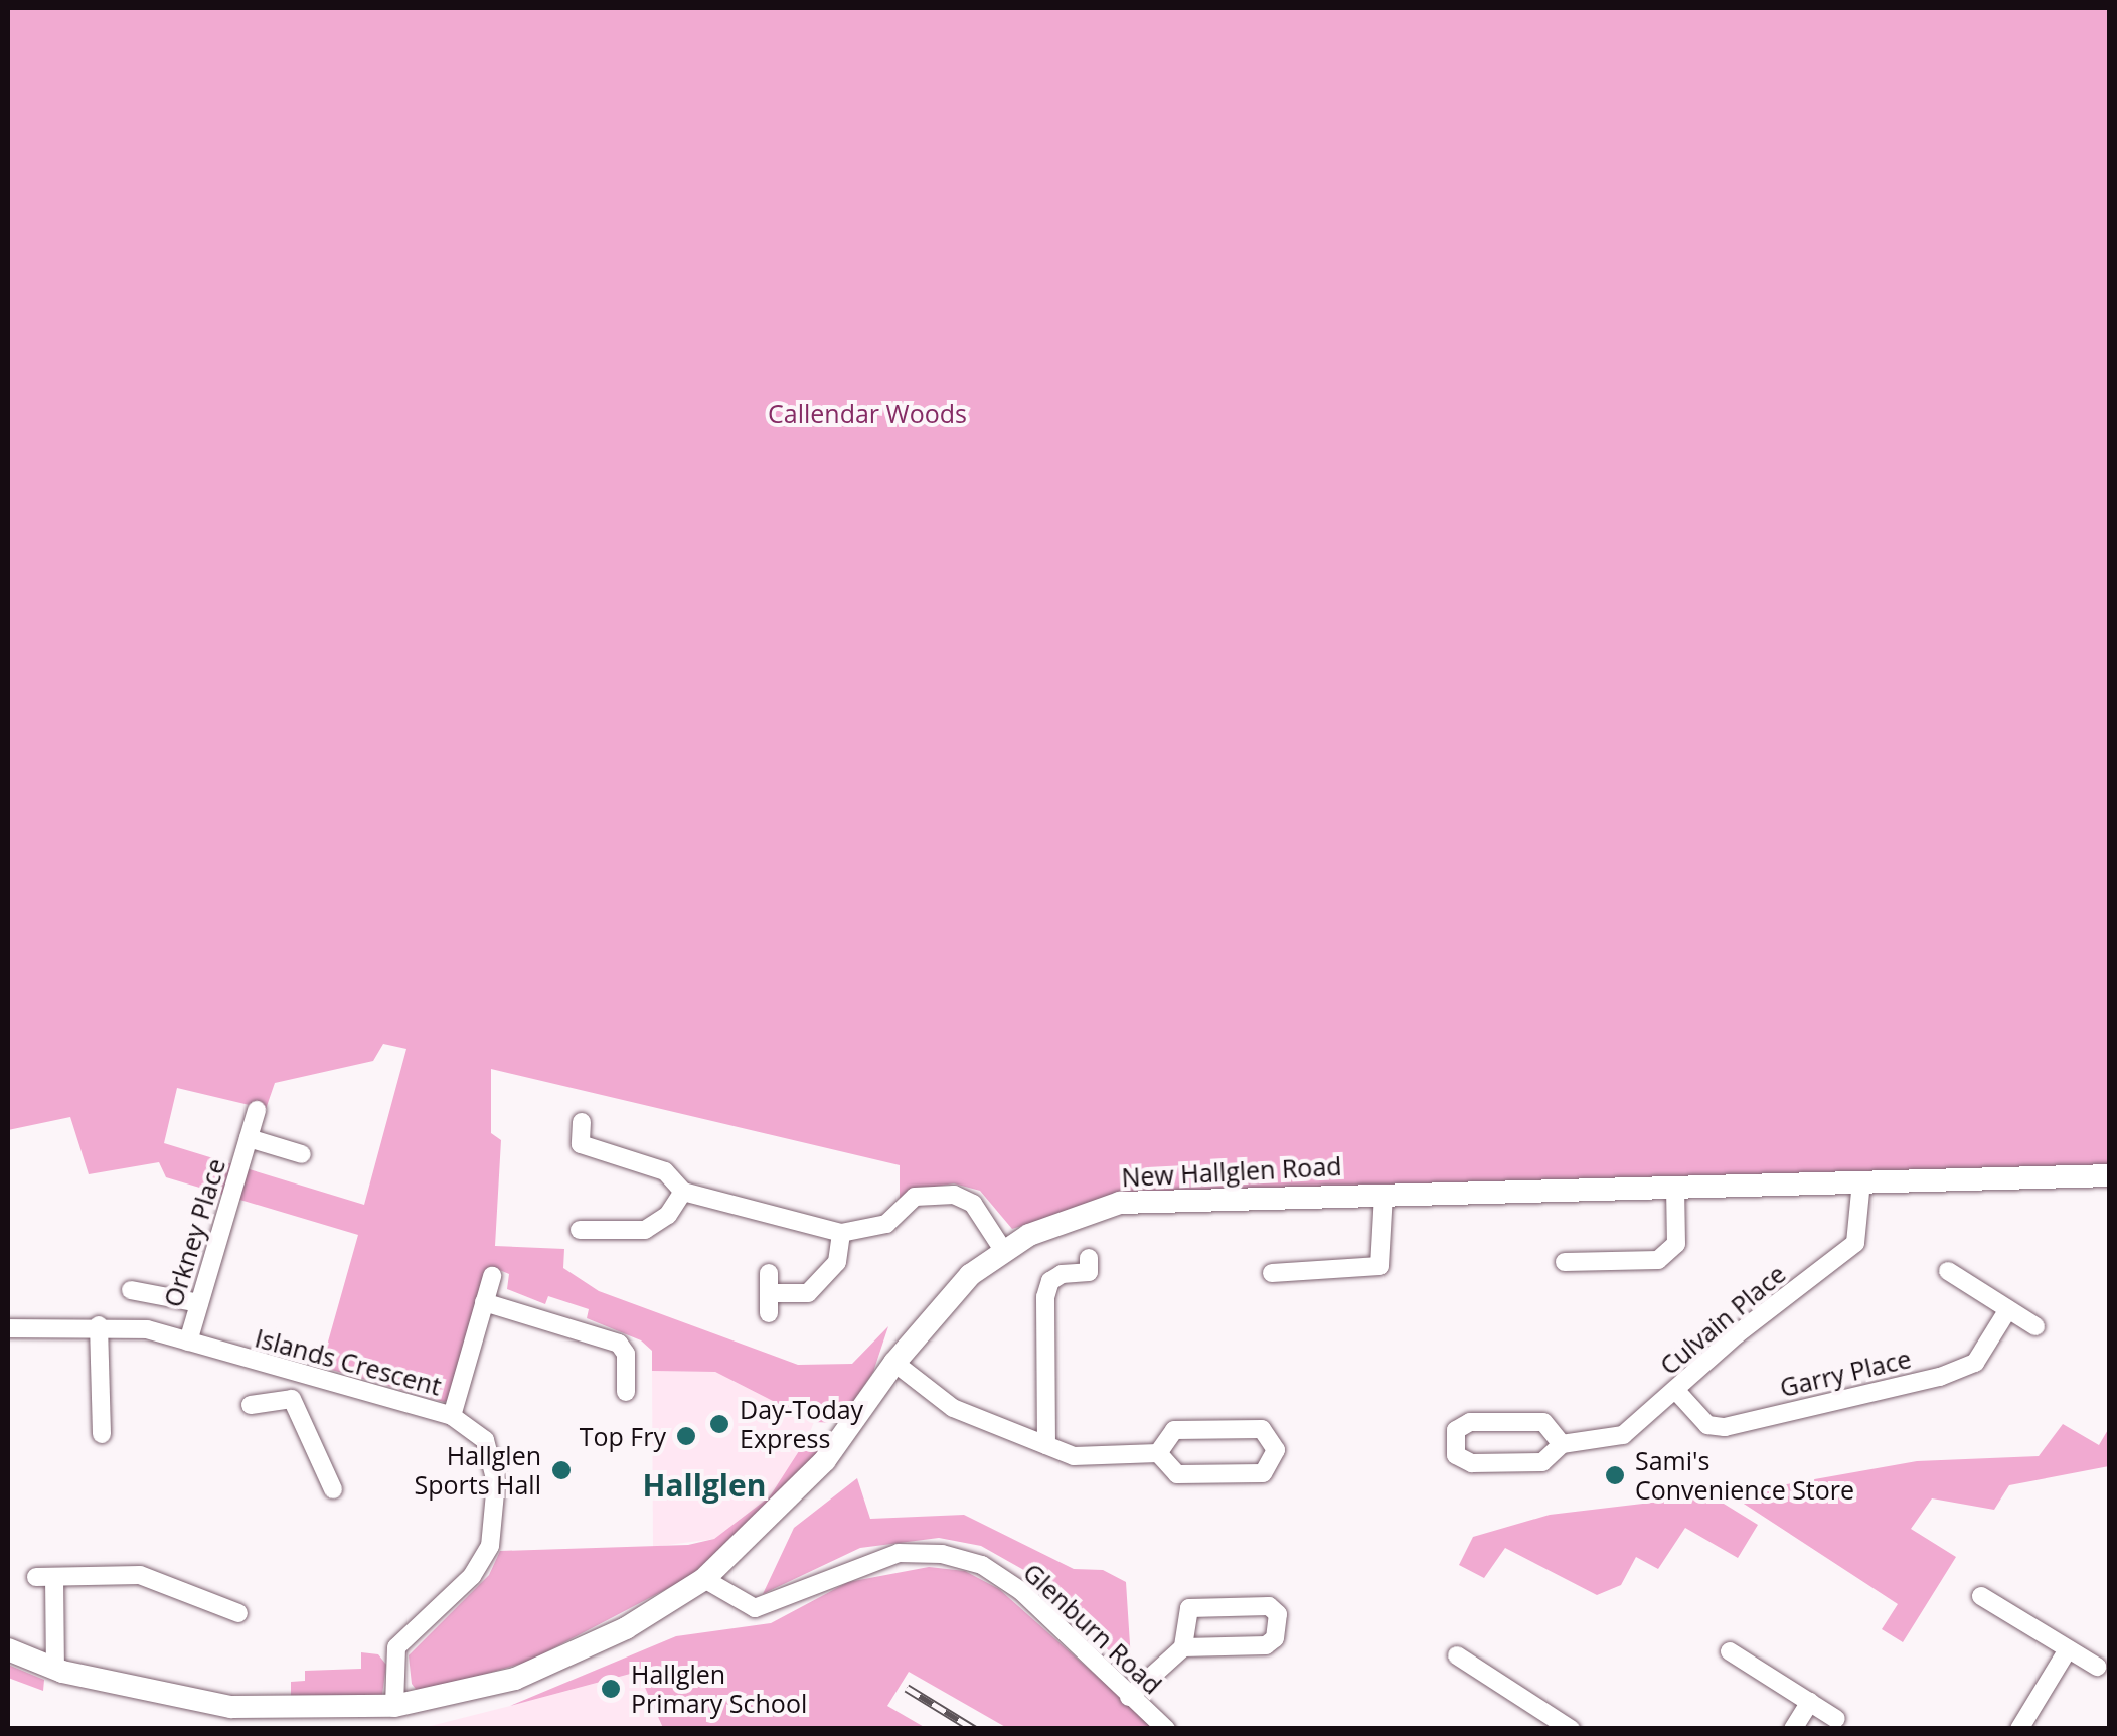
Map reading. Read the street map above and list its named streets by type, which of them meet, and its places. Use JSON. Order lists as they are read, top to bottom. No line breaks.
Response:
{"streets":{"street":["New Hallglen Road","Orkney Place","Culvain Place","Islands Crescent","Garry Place","Glenburn Road"]},"crossings":[["New Hallglen Road","Culvain Place"],["New Hallglen Road","Islands Crescent"],["New Hallglen Road","Glenburn Road"],["Orkney Place","Islands Crescent"],["Culvain Place","Garry Place"]],"districts":["Hallglen"],"parks":["Callendar Woods"],"places":["Day-Today Express","Top Fry","Hallglen Sports Hall","Sami's Convenience Store","Hallglen Primary School"]}
